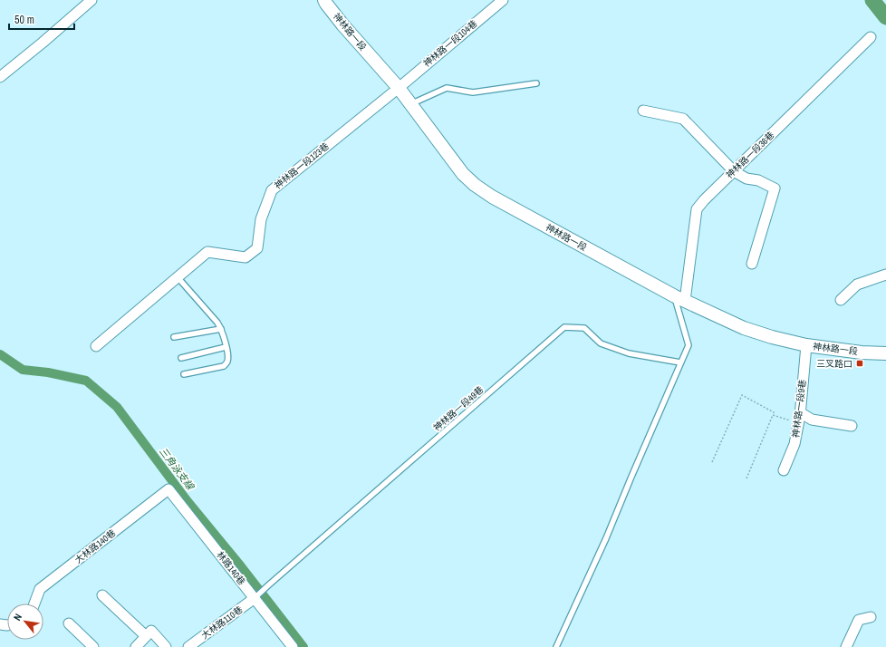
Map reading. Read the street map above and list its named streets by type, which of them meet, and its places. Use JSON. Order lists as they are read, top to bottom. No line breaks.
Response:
{"streets":{"street":["神林路一段","神林路一段104巷","神林路一段36巷","神林路一段123巷","神林路一段9巷","大林路140巷","林路140巷","大林路110巷"],"lane":["神林路一段49巷"]},"crossings":[["神林路一段","神林路一段104巷"],["神林路一段","神林路一段36巷"],["神林路一段","神林路一段123巷"],["神林路一段","神林路一段9巷"],["神林路一段104巷","神林路一段123巷"],["神林路一段49巷","林路140巷"],["神林路一段49巷","大林路110巷"],["大林路140巷","林路140巷"],["林路140巷","大林路110巷"]],"water":["三角泳支線"],"places":{"transit":["三叉路口"]},"scale_bar":"50 m","north":"top left"}
